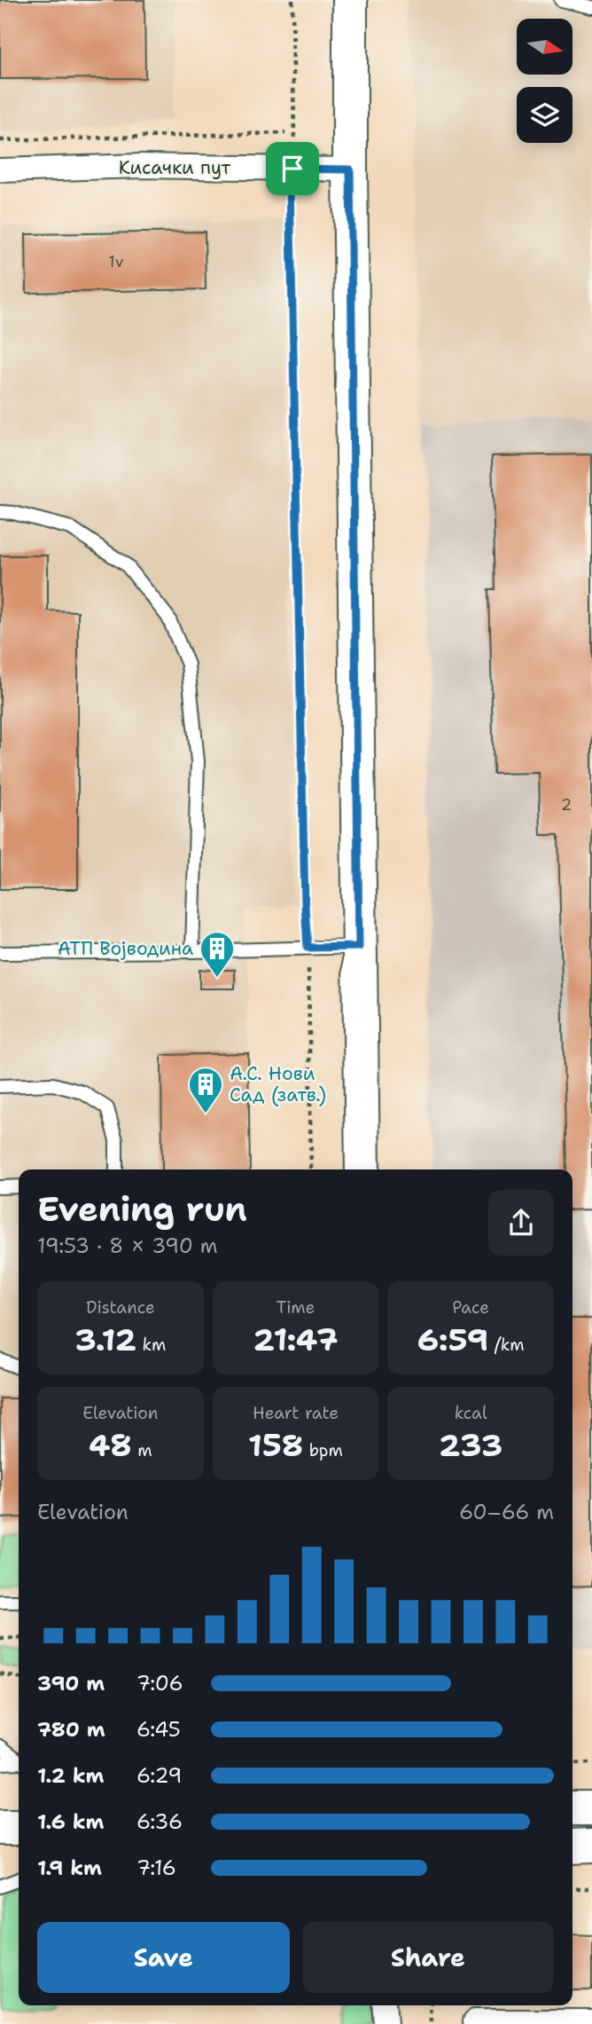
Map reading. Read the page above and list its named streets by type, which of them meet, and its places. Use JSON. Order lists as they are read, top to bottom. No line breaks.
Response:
{"streets":{"street":["Кисачки пут"]},"places":{"building":["АТП Војводина","А.С. Нови Сад (затв.)"]},"house_numbers":["1v","2"],"north":"right","page":{"heading":["Evening run","19:53 · 8 × 390 m"],"stats":[["Distance","3.12 km"],["Time","21:47"],["Pace","6:59 /km"],["Elevation","48 m"],["Heart rate","158 bpm"],["kcal","233"]],"chart":["Elevation","60–66 m"],"list":[{"name":"390 m","note":"7:06"},{"name":"780 m","note":"6:45"},{"name":"1.2 km","note":"6:29"},{"name":"1.6 km","note":"6:36"},{"name":"1.9 km","note":"7:16"}],"buttons":["Save","Share"]}}
